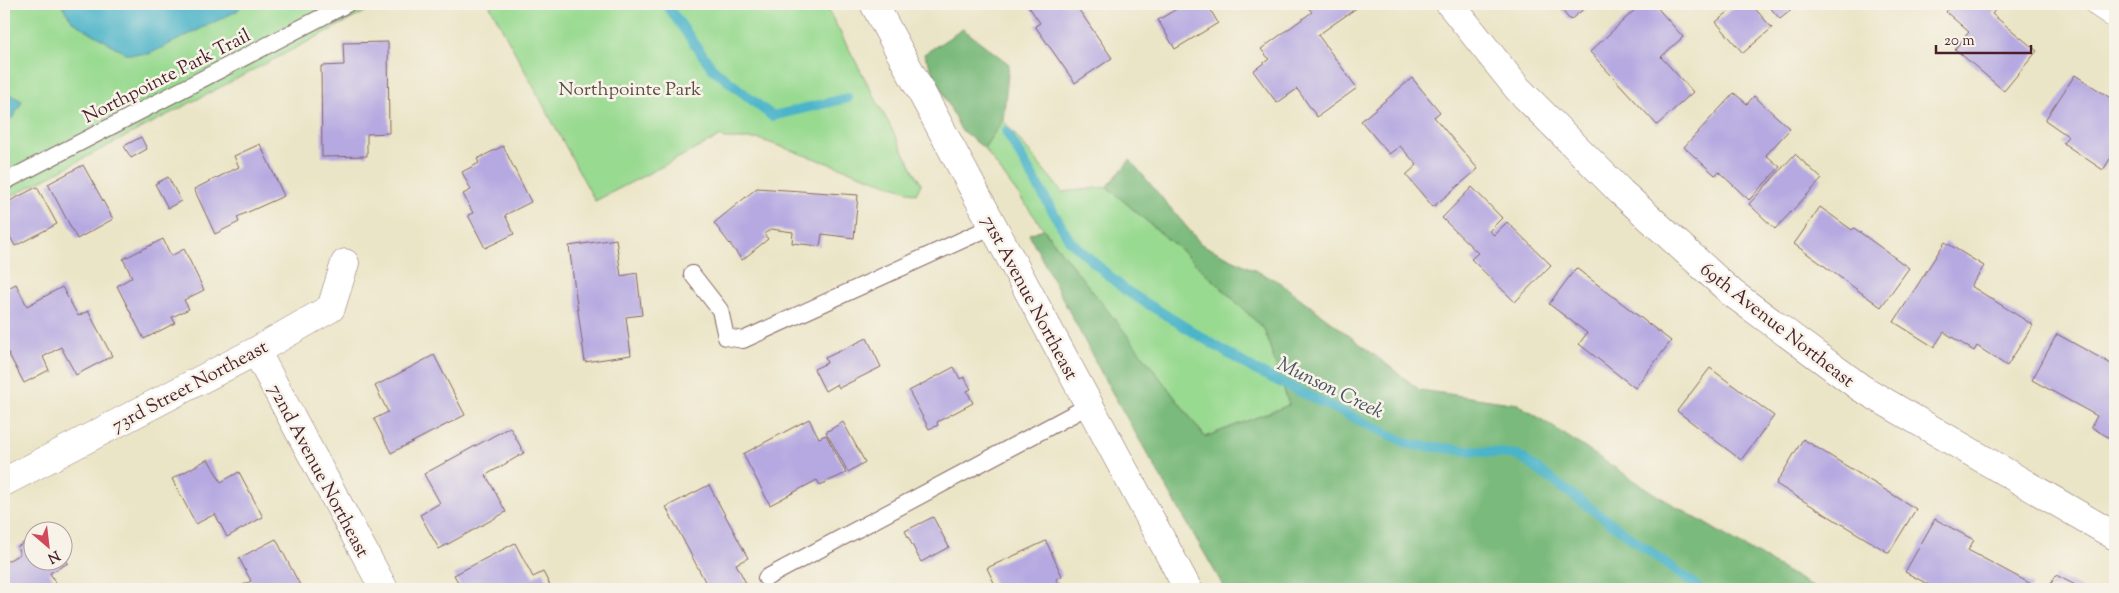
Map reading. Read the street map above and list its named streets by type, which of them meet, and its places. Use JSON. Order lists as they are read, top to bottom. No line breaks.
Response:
{"streets":{"street":["71st Avenue Northeast","69th Avenue Northeast","73rd Street Northeast","72nd Avenue Northeast"],"lane":["Northpointe Park Trail"]},"crossings":[["73rd Street Northeast","72nd Avenue Northeast"]],"water":["Munson Creek"],"parks":["Northpointe Park"],"scale_bar":"20 m","north":"bottom right"}
